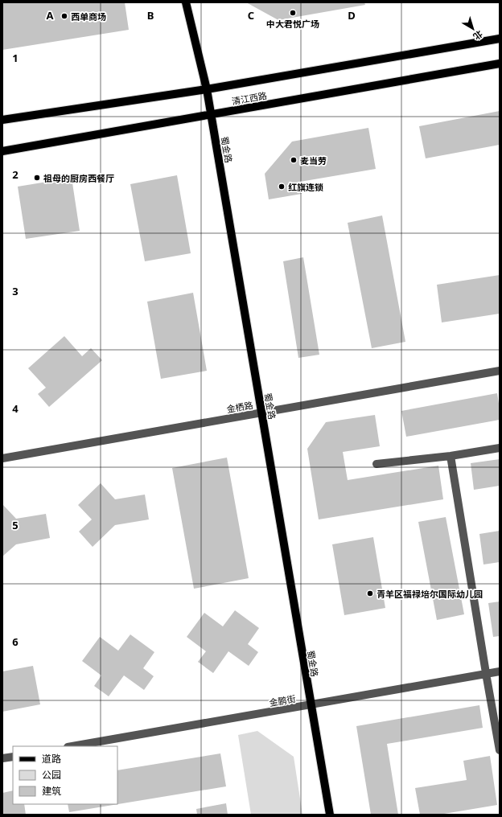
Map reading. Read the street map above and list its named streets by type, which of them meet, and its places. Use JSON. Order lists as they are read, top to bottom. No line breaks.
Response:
{"streets":{"main road":["清江西路","蜀金路"],"street":["金栖路","金鹏街"]},"crossings":[["清江西路","蜀金路"],["蜀金路","金栖路"],["蜀金路","金鹏街"]],"places":["中大君悦广场","西单商场","麦当劳","祖母的厨房西餐厅","红旗连锁","青羊区福禄培尔国际幼儿园"],"legend":["道路","公园","建筑"],"north":"bottom right","grid":{"columns":["A","B","C","D"],"rows":["1","2","3","4","5","6"]}}
